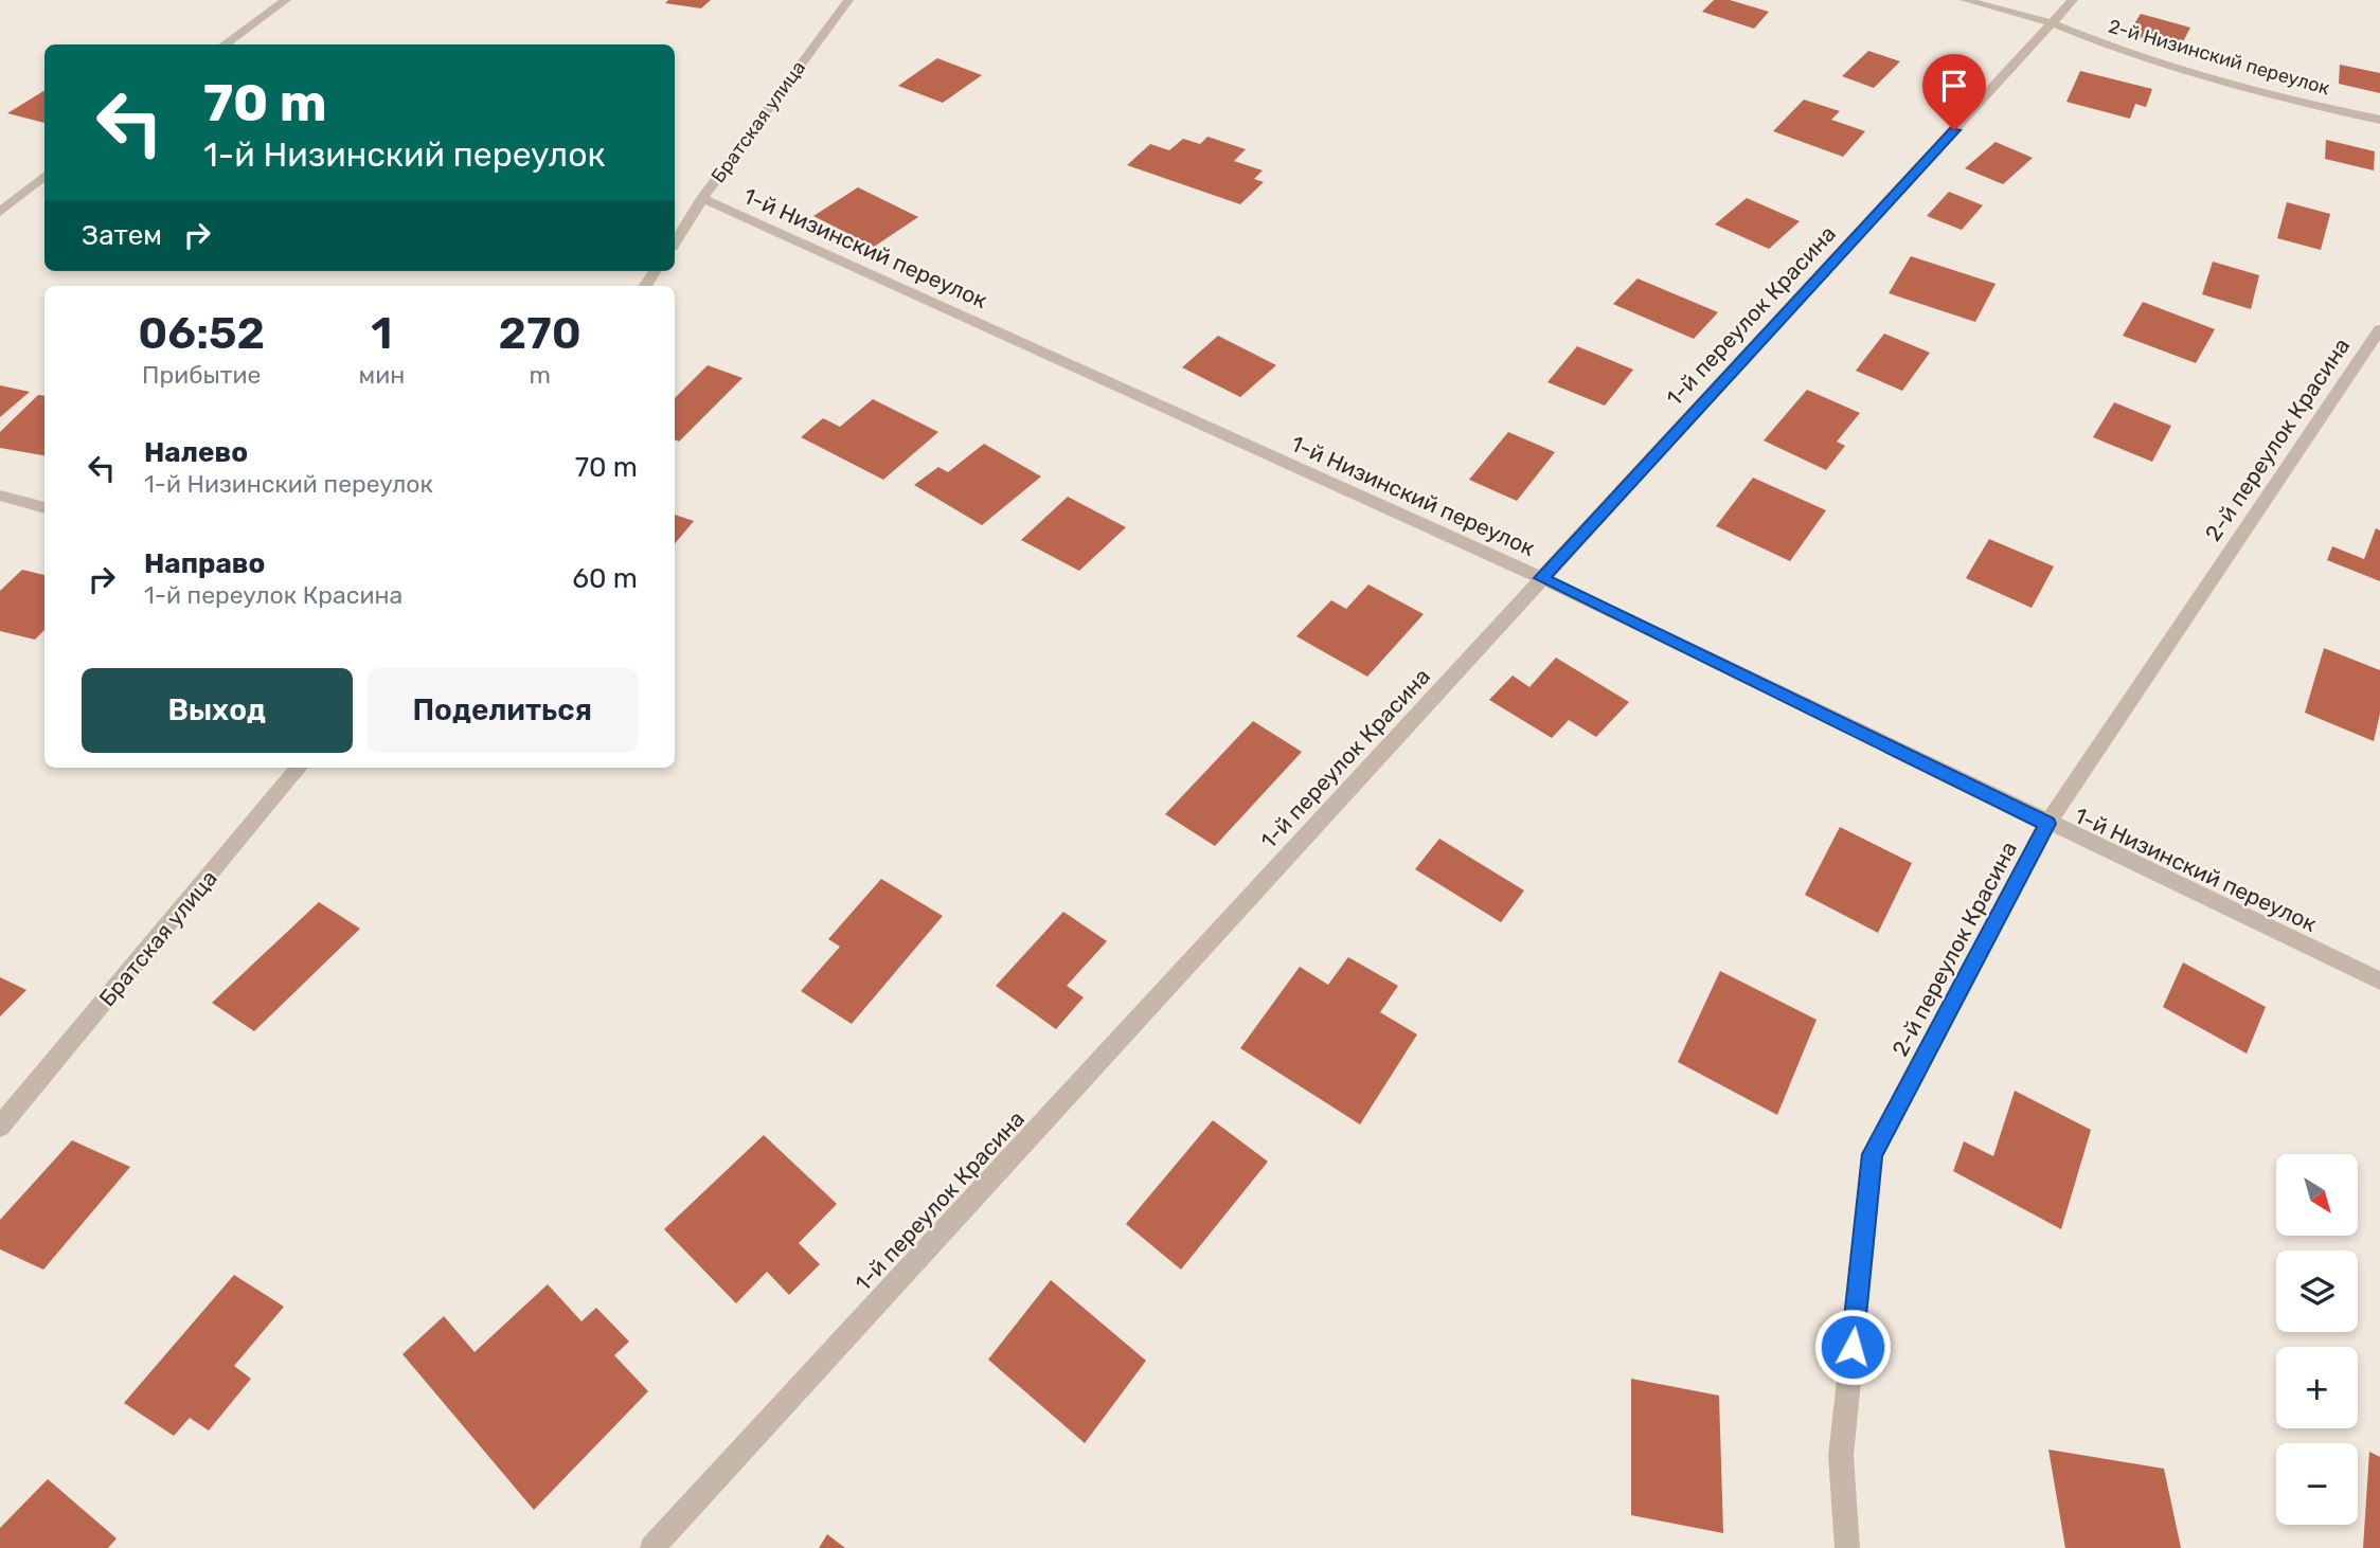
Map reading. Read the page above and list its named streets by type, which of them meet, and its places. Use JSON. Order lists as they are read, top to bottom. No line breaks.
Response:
{"streets":{"street":["2-й Низинский переулок","Братская улица","1-й Низинский переулок","1-й переулок Красина","2-й переулок Красина"]},"crossings":[["2-й Низинский переулок","1-й переулок Красина"],["Братская улица","1-й Низинский переулок"],["1-й Низинский переулок","1-й переулок Красина"],["1-й Низинский переулок","2-й переулок Красина"]],"north":"bottom right","page":{"turn":["70 m","1-й Низинский переулок"],"then":"Затем","eta":["06:52","Прибытие","1","мин","270","m"],"list":[{"name":"Налево","note":"1-й Низинский переулок","value":"70 m"},{"name":"Направо","note":"1-й переулок Красина","value":"60 m"}],"buttons":["Выход","Поделиться"],"map_buttons":["+","−"]}}
